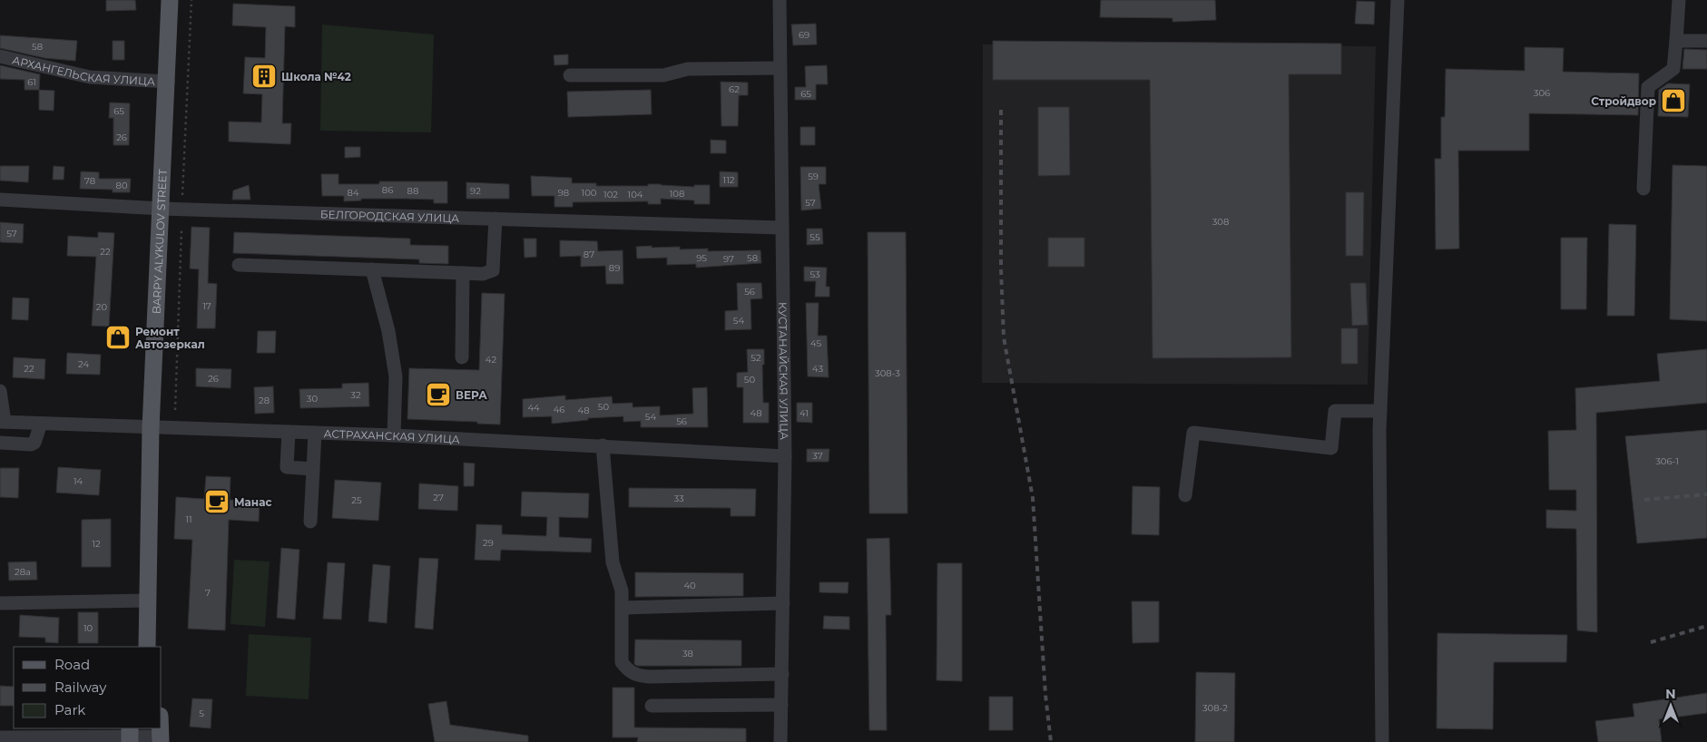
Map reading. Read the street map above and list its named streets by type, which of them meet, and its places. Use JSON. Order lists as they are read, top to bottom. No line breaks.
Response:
{"streets":{"main road":["BARPY ALYKULOV STREET"],"street":["АРХАНГЕЛЬСКАЯ УЛИЦА","БЕЛГОРОДСКАЯ УЛИЦА","КУСТАНАЙСКАЯ УЛИЦА","АСТРАХАНСКАЯ УЛИЦА"]},"crossings":[["АРХАНГЕЛЬСКАЯ УЛИЦА","BARPY ALYKULOV STREET"],["БЕЛГОРОДСКАЯ УЛИЦА","BARPY ALYKULOV STREET"],["БЕЛГОРОДСКАЯ УЛИЦА","КУСТАНАЙСКАЯ УЛИЦА"],["BARPY ALYKULOV STREET","АСТРАХАНСКАЯ УЛИЦА"],["КУСТАНАЙСКАЯ УЛИЦА","АСТРАХАНСКАЯ УЛИЦА"]],"places":{"building":["Школа №42"],"shop":["Стройдвор","Ремонт Автозеркал"],"cafe":["ВЕРА","Манас"]},"house_numbers":["69","58","61","62","306","65","65","26","59","112","78","80","86","88","92","84","98","100","108","102","104","57","308","57","55","22","87","95","58","97","89","53","56","17","20","54","45","52","42","24","22","43","308-3","26","50","32","30","28","50","44","46","48","48","41","54","56","37","306-1","14","27","33","25","11","29","12","28a","40","7","10","38","308-2","5"],"legend":["Road","Railway","Park"],"north":"top"}
